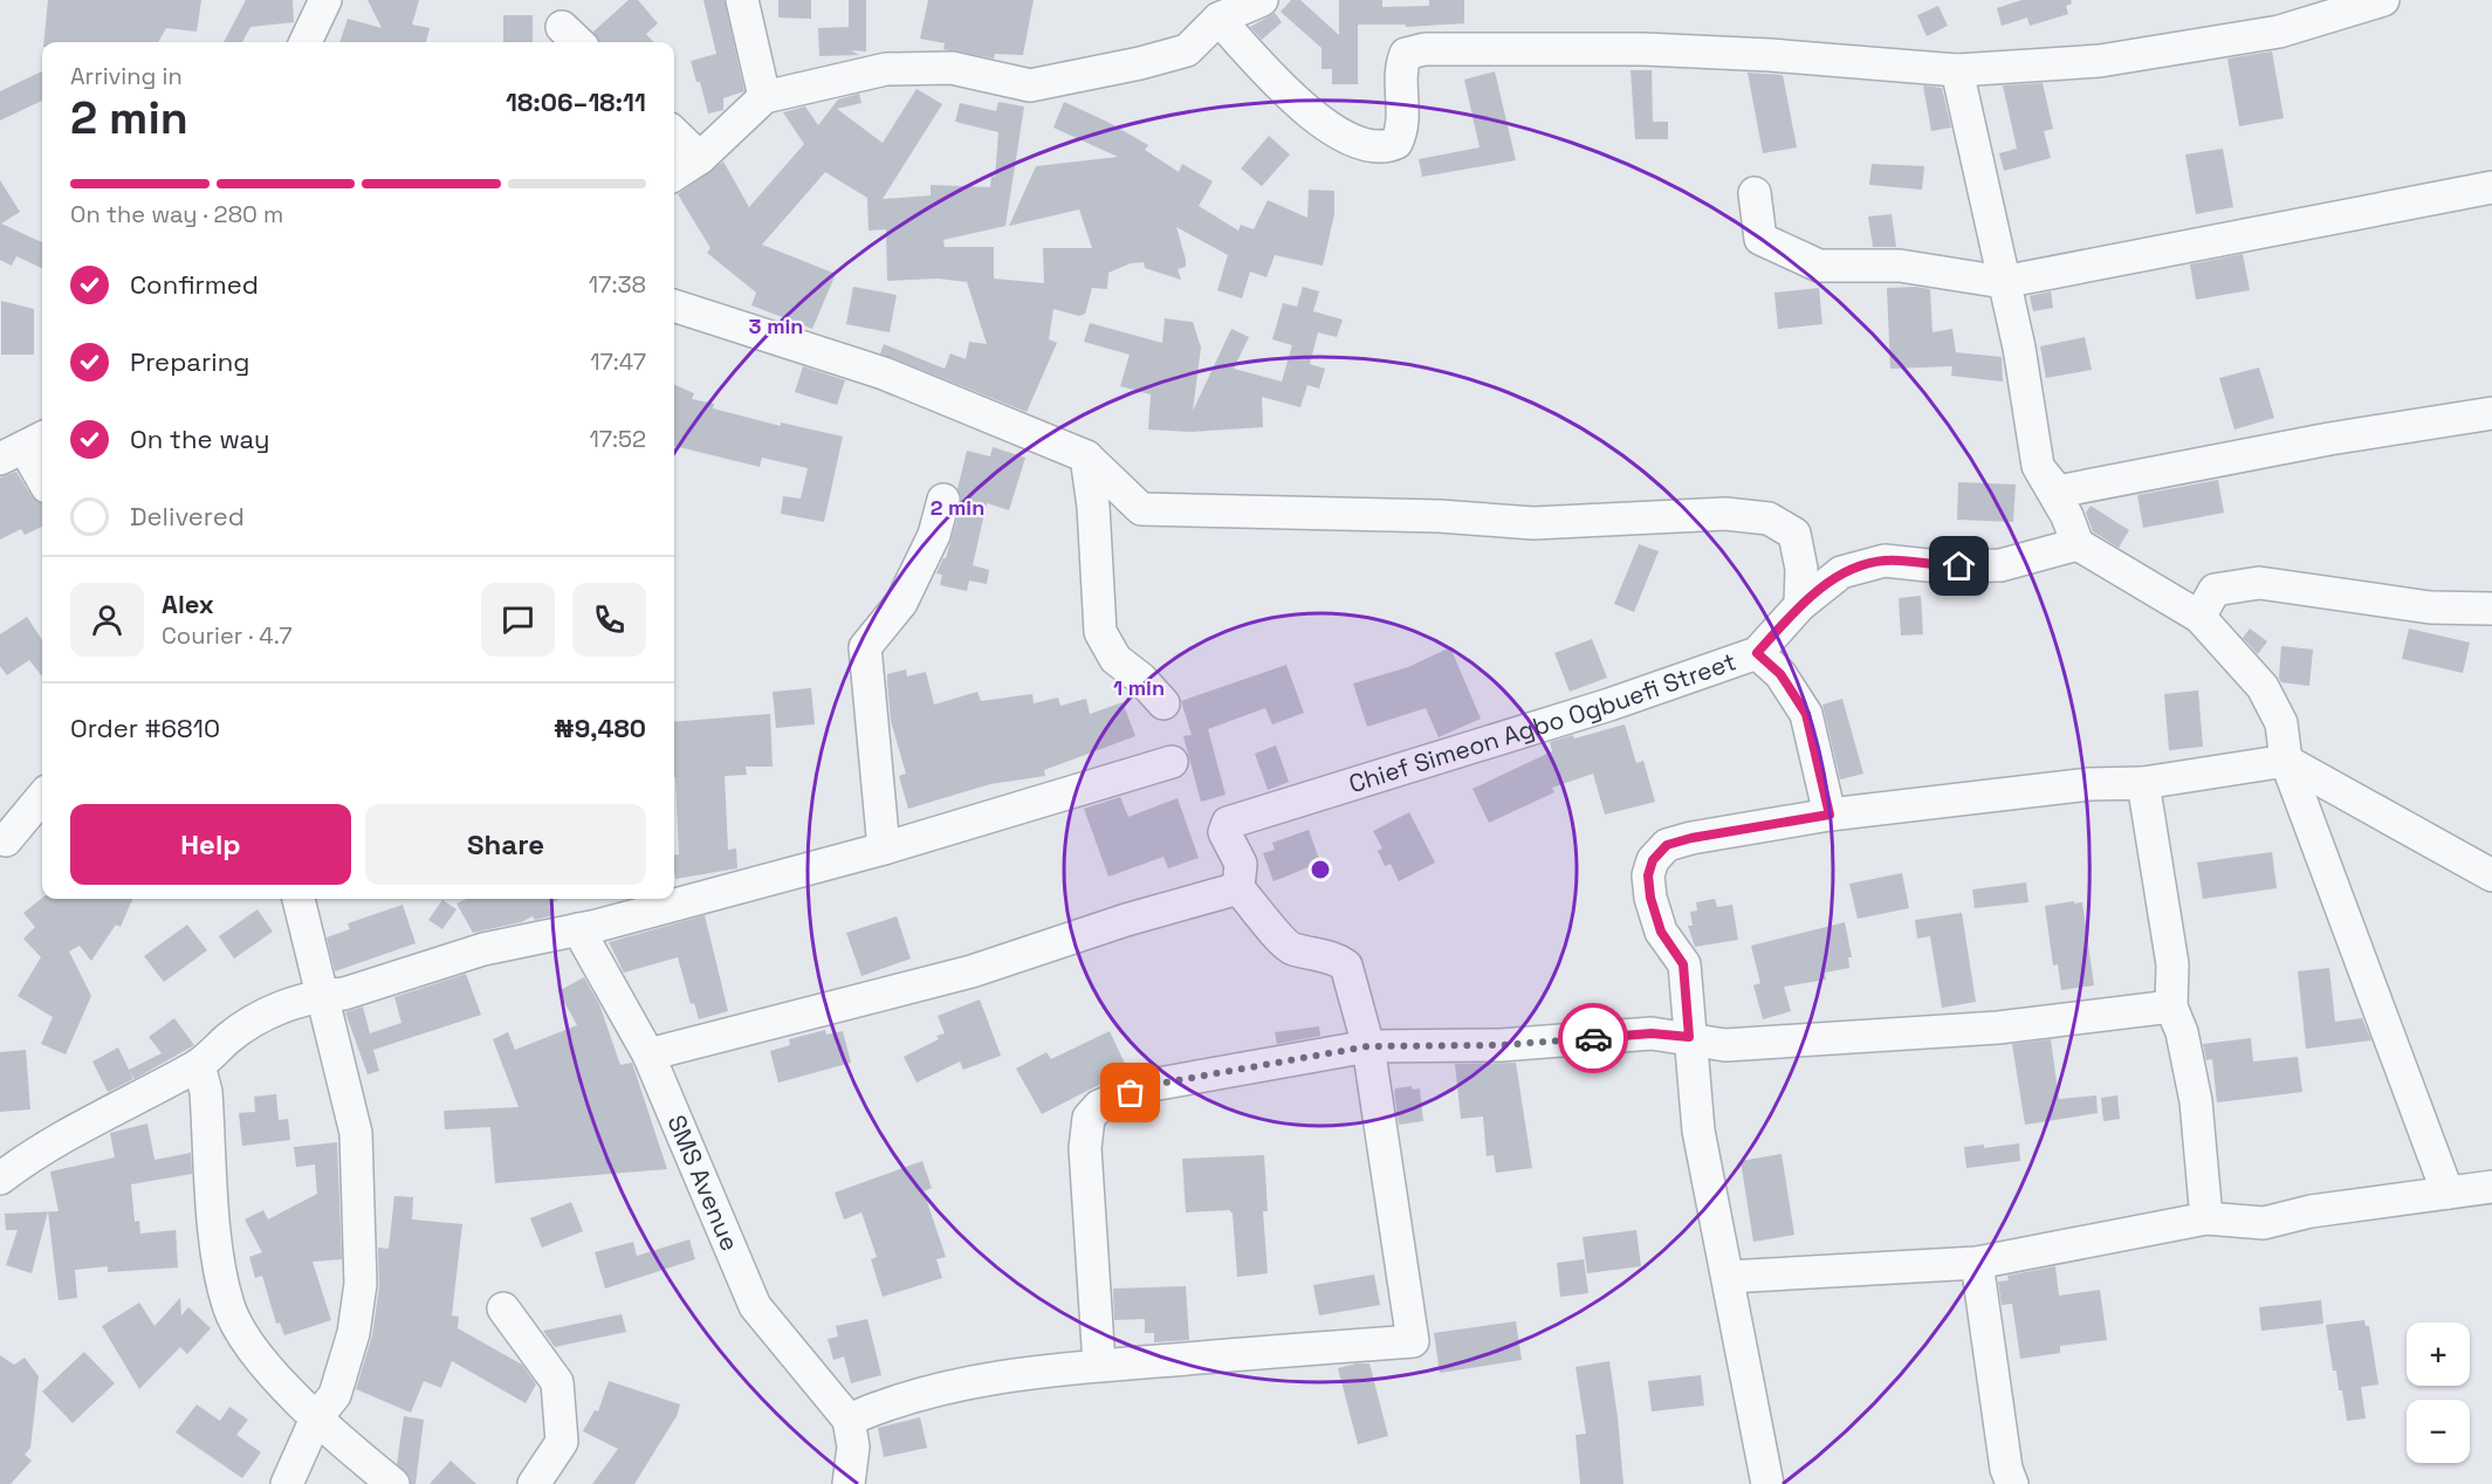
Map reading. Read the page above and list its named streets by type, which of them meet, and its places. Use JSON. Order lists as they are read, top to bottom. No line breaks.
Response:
{"streets":{"street":["Chief Simeon Agbo Ogbuefi Street","SMS Avenue"]},"page":{"heading":["2 min","Arriving in","18:06–18:11"],"panel":["Alex","Courier · 4.7","Order #6810","₦9,480"],"bar":"On the way · 280 m","list":[["Confirmed","17:38"],["Preparing","17:47"],["On the way","17:52"],"Delivered"],"buttons":["Help","Share"],"map_buttons":["+","−"]},"rings":["3 min","2 min","1 min"]}
